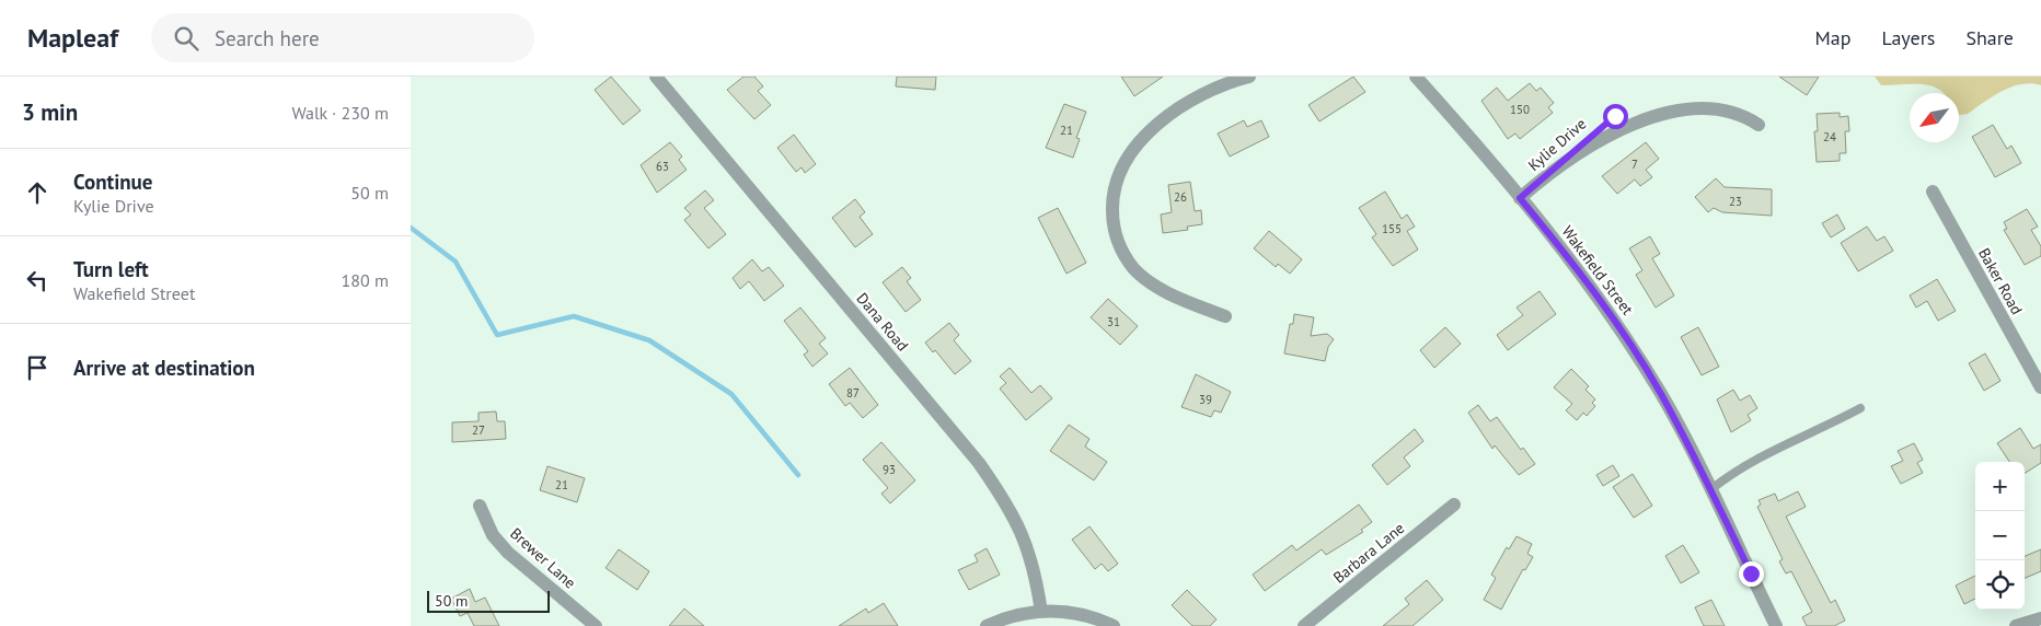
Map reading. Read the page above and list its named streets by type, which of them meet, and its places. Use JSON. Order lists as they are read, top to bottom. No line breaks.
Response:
{"streets":{"street":["Kylie Drive","Wakefield Street","Baker Road","Dana Road","Barbara Lane","Brewer Lane"]},"crossings":[["Kylie Drive","Wakefield Street"]],"house_numbers":["150","21","24","7","63","26","23","155","31","87","39","27","93","21"],"scale_bar":"50 m","north":"bottom left","page":{"header":"Mapleaf","search":"Search here","nav":["Map","Layers","Share"],"heading":["3 min","Walk · 230 m"],"list":[["Continue","Kylie Drive","50 m"],["Turn left","Wakefield Street","180 m"],"Arrive at destination"],"map_buttons":["+","−"],"scale":"50 m"}}
